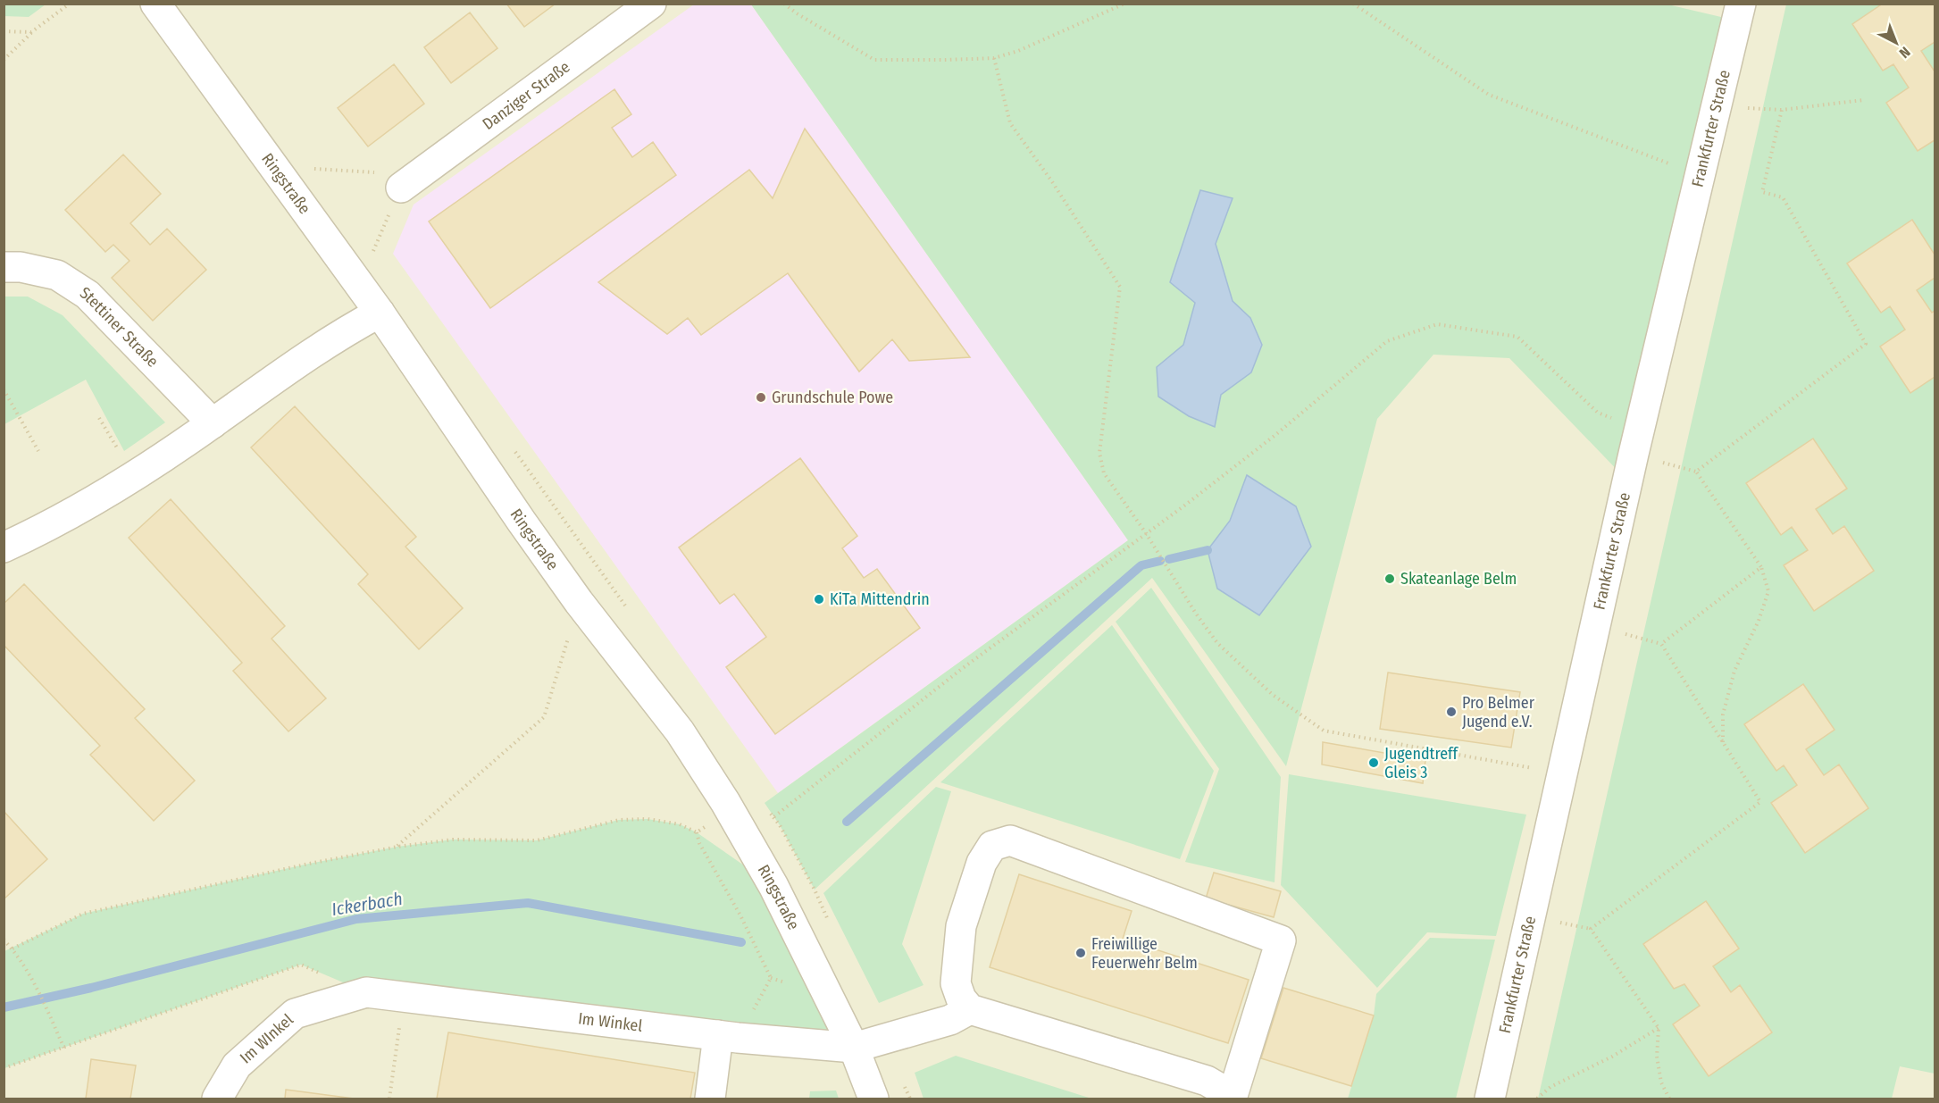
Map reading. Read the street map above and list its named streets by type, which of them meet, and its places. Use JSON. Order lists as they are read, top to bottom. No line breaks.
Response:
{"streets":{"street":["Danziger Straße","Frankfurter Straße","Ringstraße","Stettiner Straße","Im Winkel","Im WInkel"]},"crossings":[["Ringstraße","Im Winkel"],["Im Winkel","Im WInkel"]],"water":["Ickerbach"],"places":["Grundschule Powe","Skateanlage Belm","KiTa Mittendrin","Pro Belmer Jugend e.V.","Jugendtreff Gleis 3","Freiwillige Feuerwehr Belm"],"north":"bottom right"}
